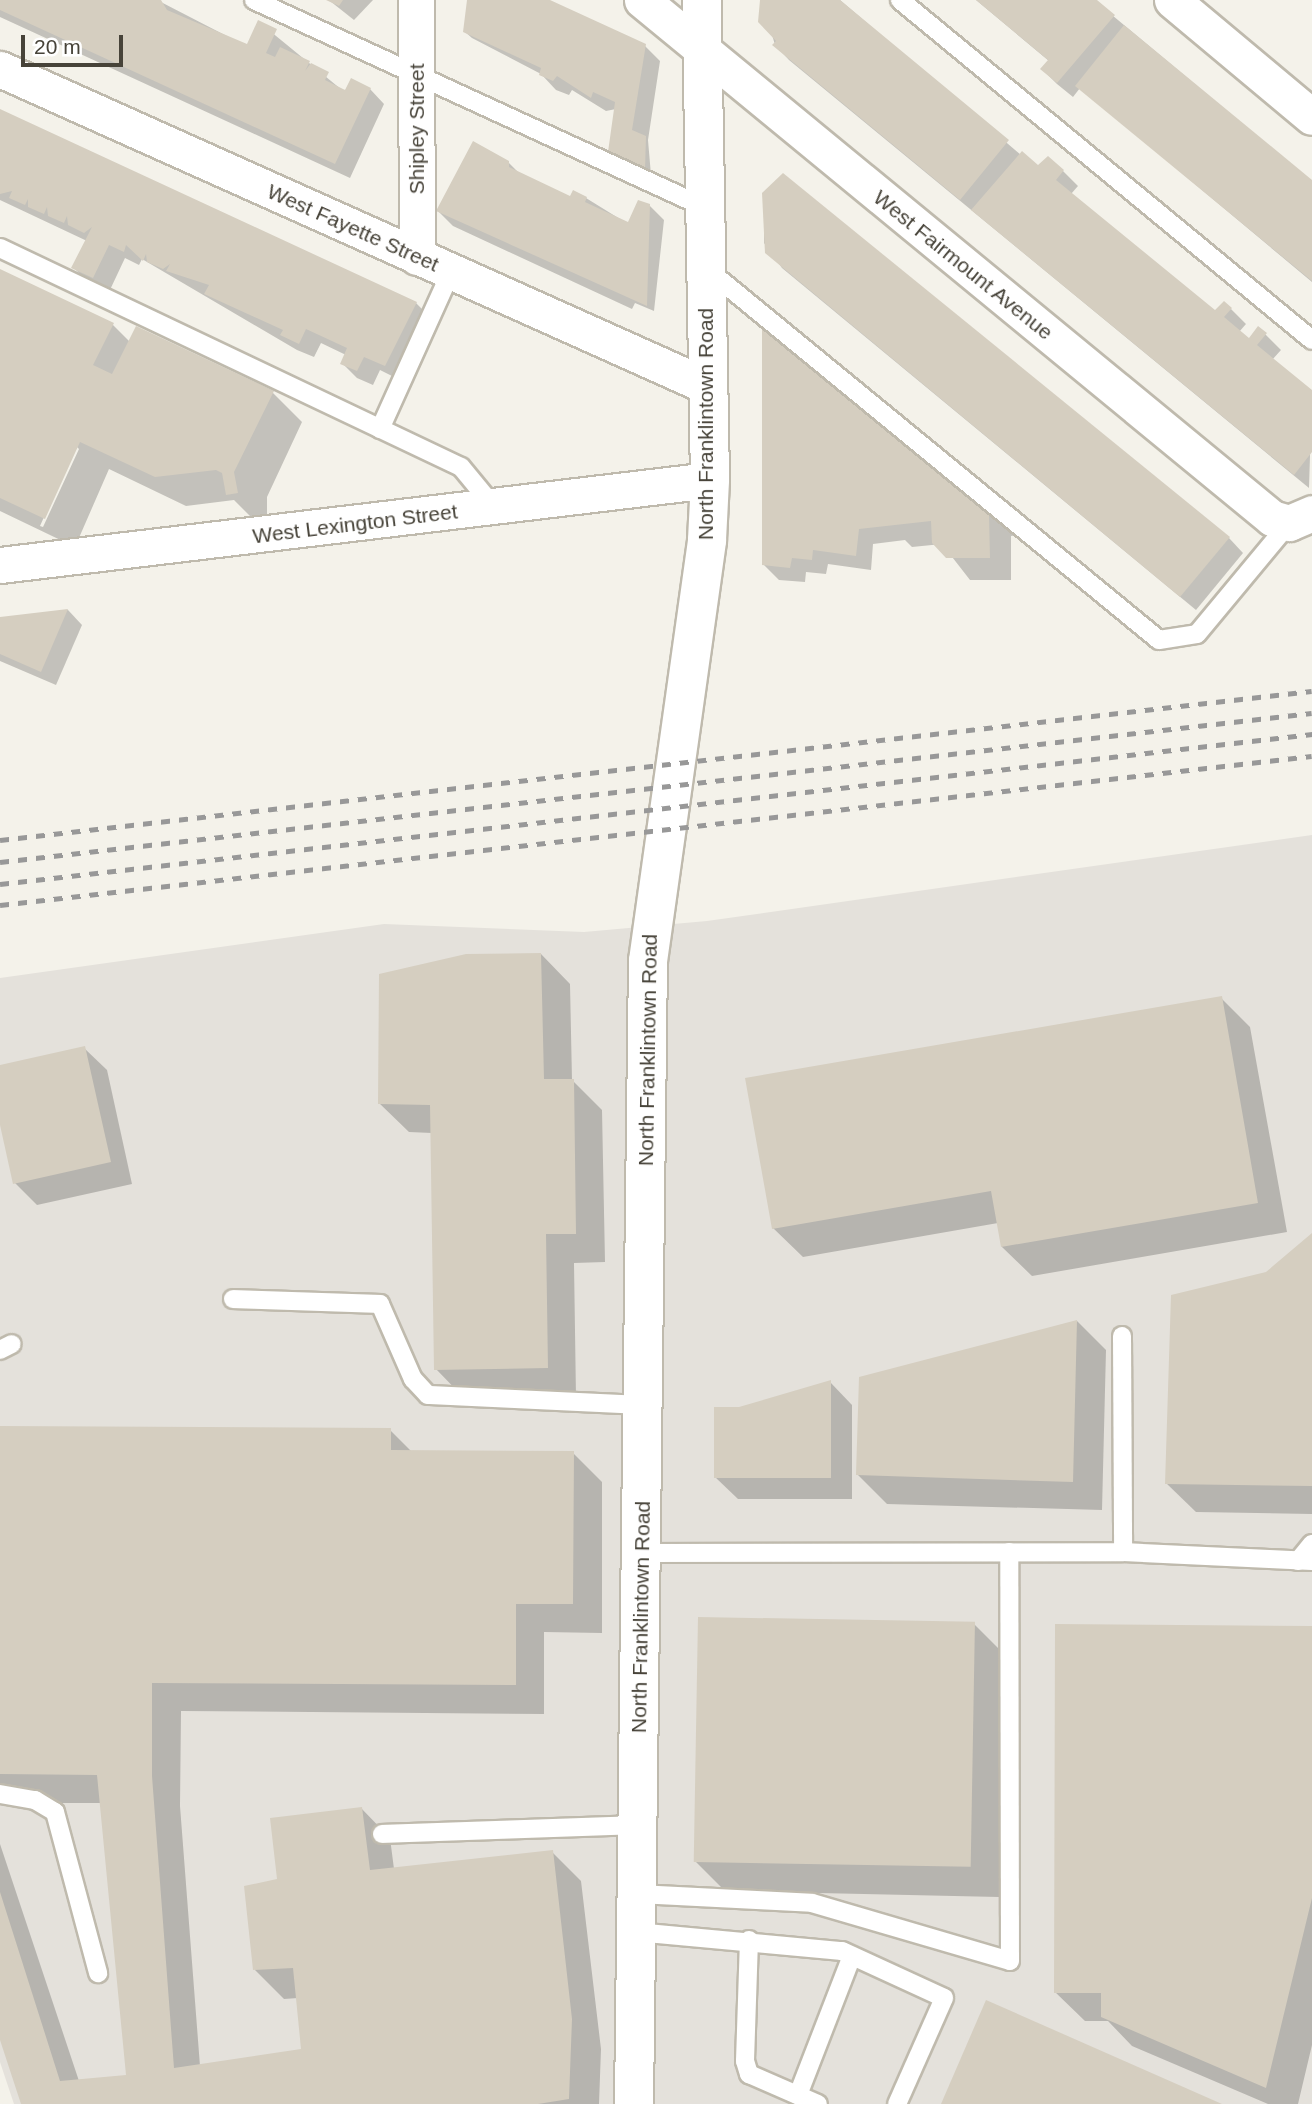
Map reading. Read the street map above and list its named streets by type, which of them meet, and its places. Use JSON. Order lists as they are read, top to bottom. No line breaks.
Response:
{"streets":{"street":["Shipley Street","West Fayette Street","West Fairmount Avenue","North Franklintown Road","West Lexington Street"]},"crossings":[["Shipley Street","West Fayette Street"],["West Fayette Street","North Franklintown Road"],["West Fairmount Avenue","North Franklintown Road"],["North Franklintown Road","West Lexington Street"]],"scale_bar":"20 m"}
